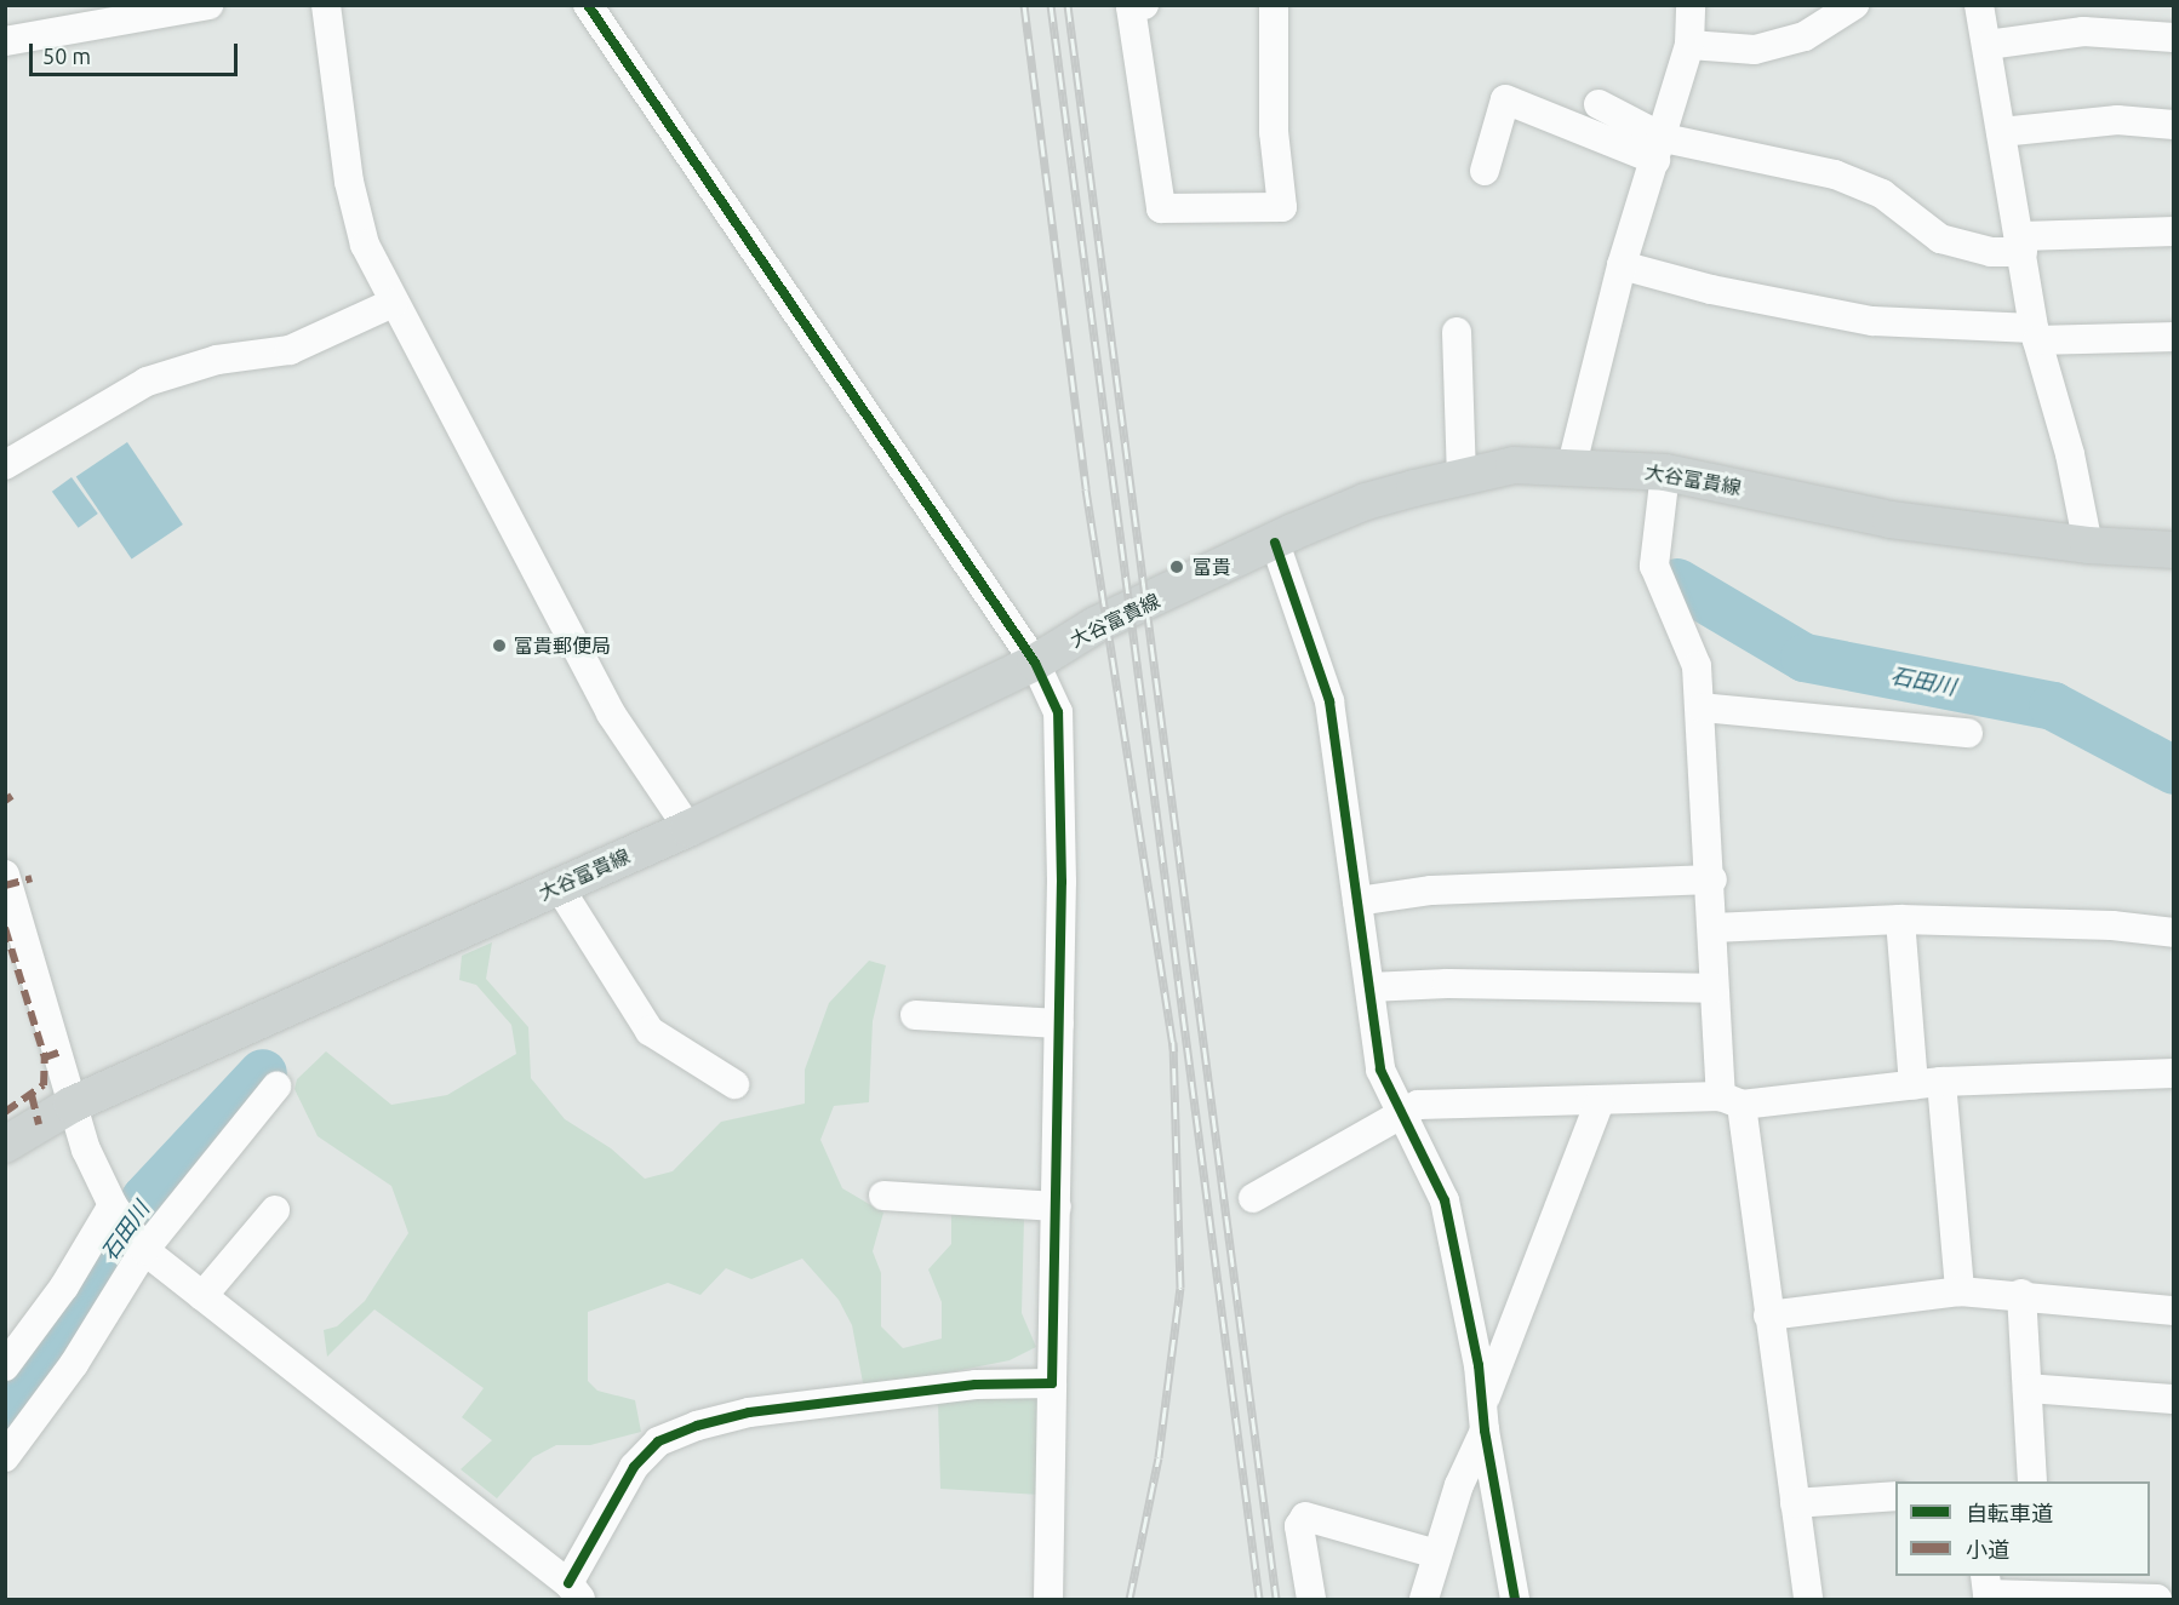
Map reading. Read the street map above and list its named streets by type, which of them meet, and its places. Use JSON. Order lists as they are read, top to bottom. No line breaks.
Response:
{"streets":{"main road":["大谷富貴線"]},"water":["石田川"],"places":["富貴","富貴郵便局"],"legend":["自転車道","小道"],"scale_bar":"50 m"}
